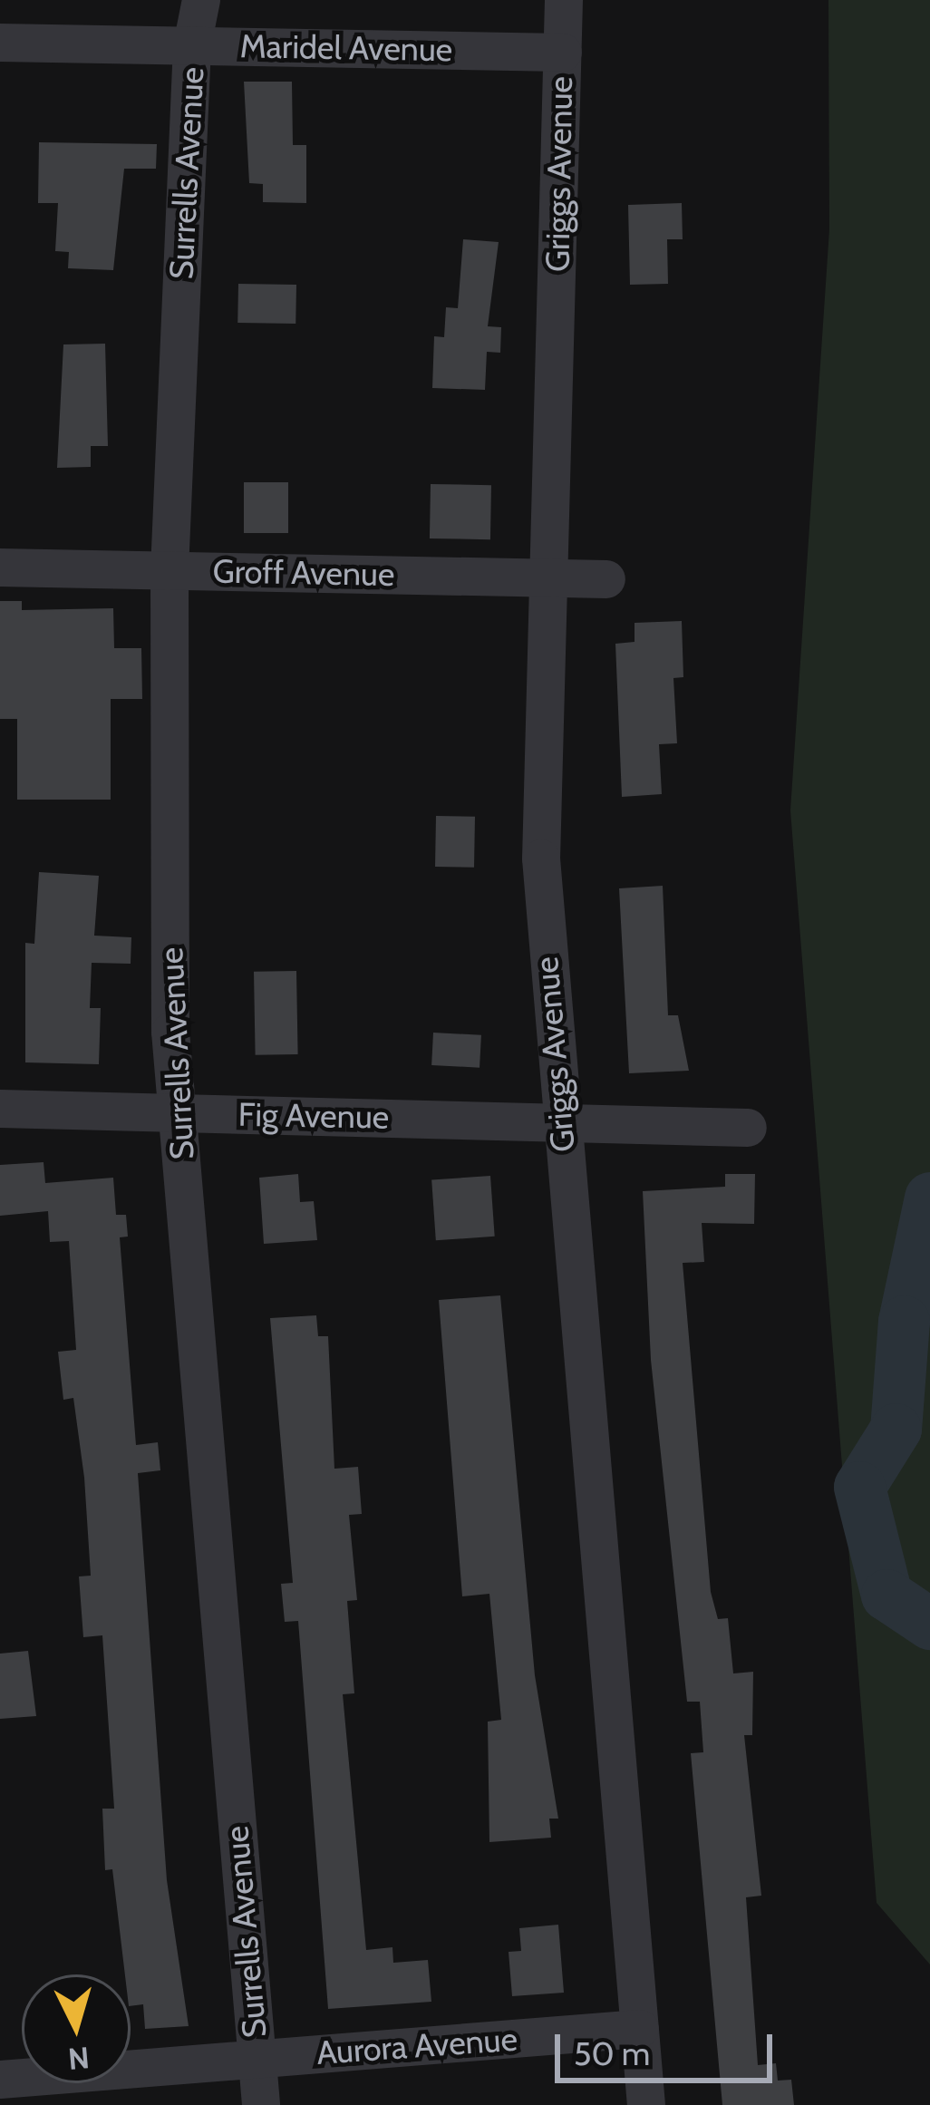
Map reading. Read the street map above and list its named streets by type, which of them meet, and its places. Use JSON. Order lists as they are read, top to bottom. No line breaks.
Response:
{"streets":{"street":["Maridel Avenue","Surrells Avenue","Griggs Avenue","Groff Avenue","Fig Avenue","Aurora Avenue"]},"crossings":[["Maridel Avenue","Surrells Avenue"],["Maridel Avenue","Griggs Avenue"],["Surrells Avenue","Groff Avenue"],["Surrells Avenue","Fig Avenue"],["Surrells Avenue","Aurora Avenue"],["Griggs Avenue","Groff Avenue"],["Griggs Avenue","Fig Avenue"],["Griggs Avenue","Aurora Avenue"]],"scale_bar":"50 m","north":"bottom"}
